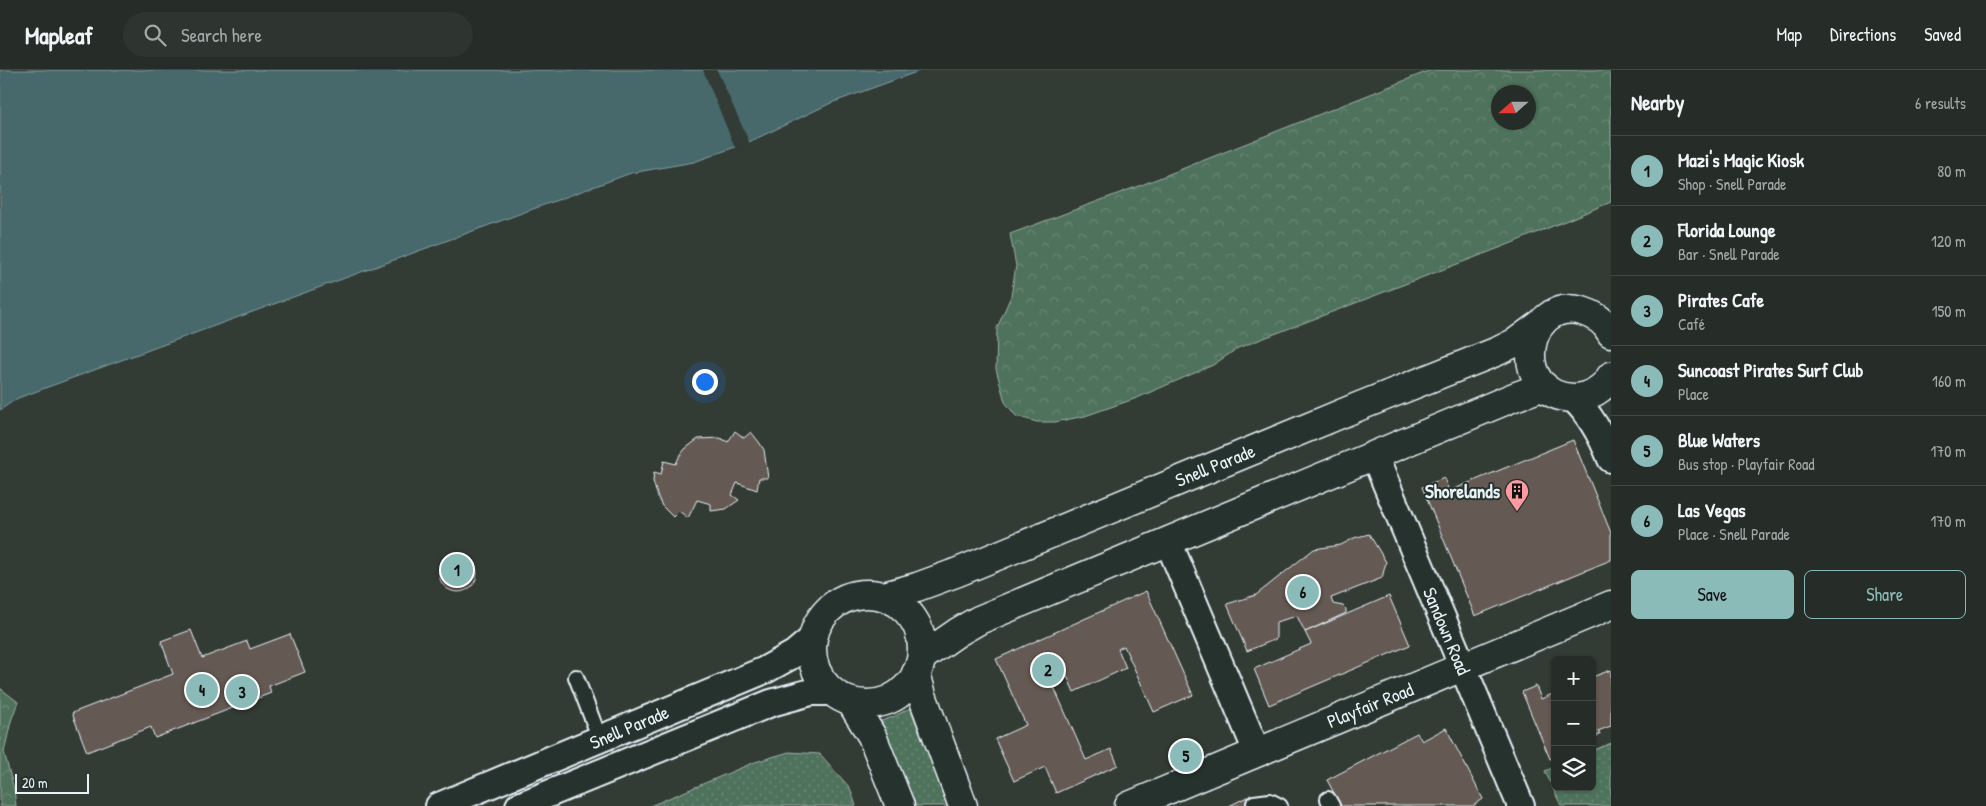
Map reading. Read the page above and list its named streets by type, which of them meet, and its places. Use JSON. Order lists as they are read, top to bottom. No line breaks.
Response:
{"streets":{"main road":["Snell Parade","Playfair Road"],"street":["Sandown Road"]},"crossings":[["Sandown Road","Playfair Road"]],"places":{"building":["Shorelands"]},"scale_bar":"20 m","north":"left","page":{"header":"Mapleaf","search":"Search here","nav":["Map","Directions","Saved"],"heading":["Nearby","6 results"],"list":[{"mark":"1","name":"Mazi's Magic Kiosk","note":"Shop · Snell Parade","value":"80 m"},{"mark":"2","name":"Florida Lounge","note":"Bar · Snell Parade","value":"120 m"},{"mark":"3","name":"Pirates Cafe","note":"Café","value":"150 m"},{"mark":"4","name":"Suncoast Pirates Surf Club","note":"Place","value":"160 m"},{"mark":"5","name":"Blue Waters","note":"Bus stop · Playfair Road","value":"170 m"},{"mark":"6","name":"Las Vegas","note":"Place · Snell Parade","value":"170 m"}],"pins":["1","6","2","4","3","5"],"buttons":["Save","Share"],"map_buttons":["+","−"],"scale":"20 m"}}
